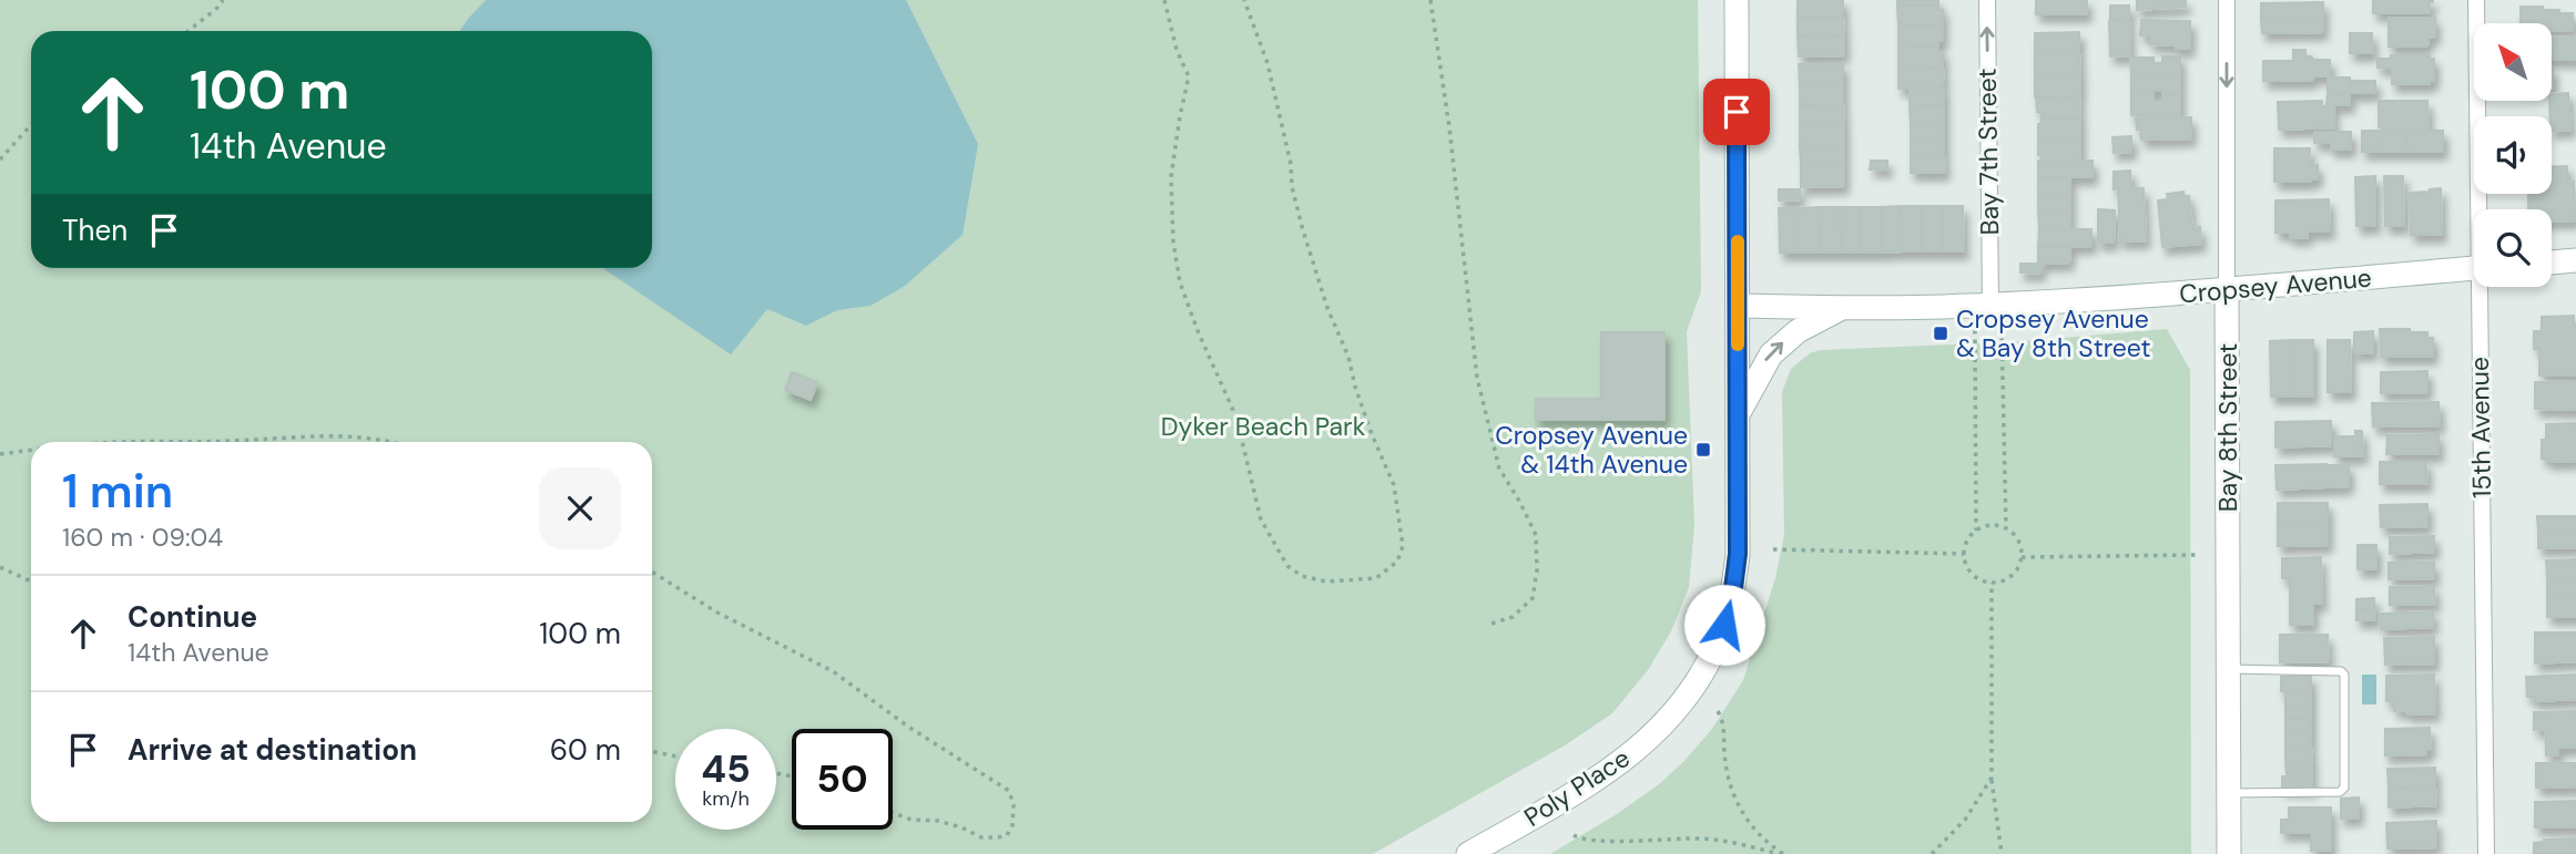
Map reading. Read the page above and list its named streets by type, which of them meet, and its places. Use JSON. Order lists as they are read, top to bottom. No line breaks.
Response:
{"streets":{"main road":["Cropsey Avenue","Bay 8th Street","Poly Place"],"street":["Bay 7th Street","15th Avenue"]},"crossings":[["Bay 7th Street","Cropsey Avenue"],["Cropsey Avenue","Bay 8th Street"],["Cropsey Avenue","Poly Place"]],"one_way":["Bay 7th Street"],"parks":["Dyker Beach Park"],"places":{"transit":["Cropsey Avenue & Bay 8th Street","Cropsey Avenue & 14th Avenue"]},"north":"top left","page":{"turn":["100 m","14th Avenue"],"then":"Then","heading":["1 min","160 m · 09:04"],"list":[{"name":"Continue","note":"14th Avenue","value":"100 m"},{"name":"Arrive at destination","value":"60 m"}],"speed":"45 km/h","limit":"50"}}
